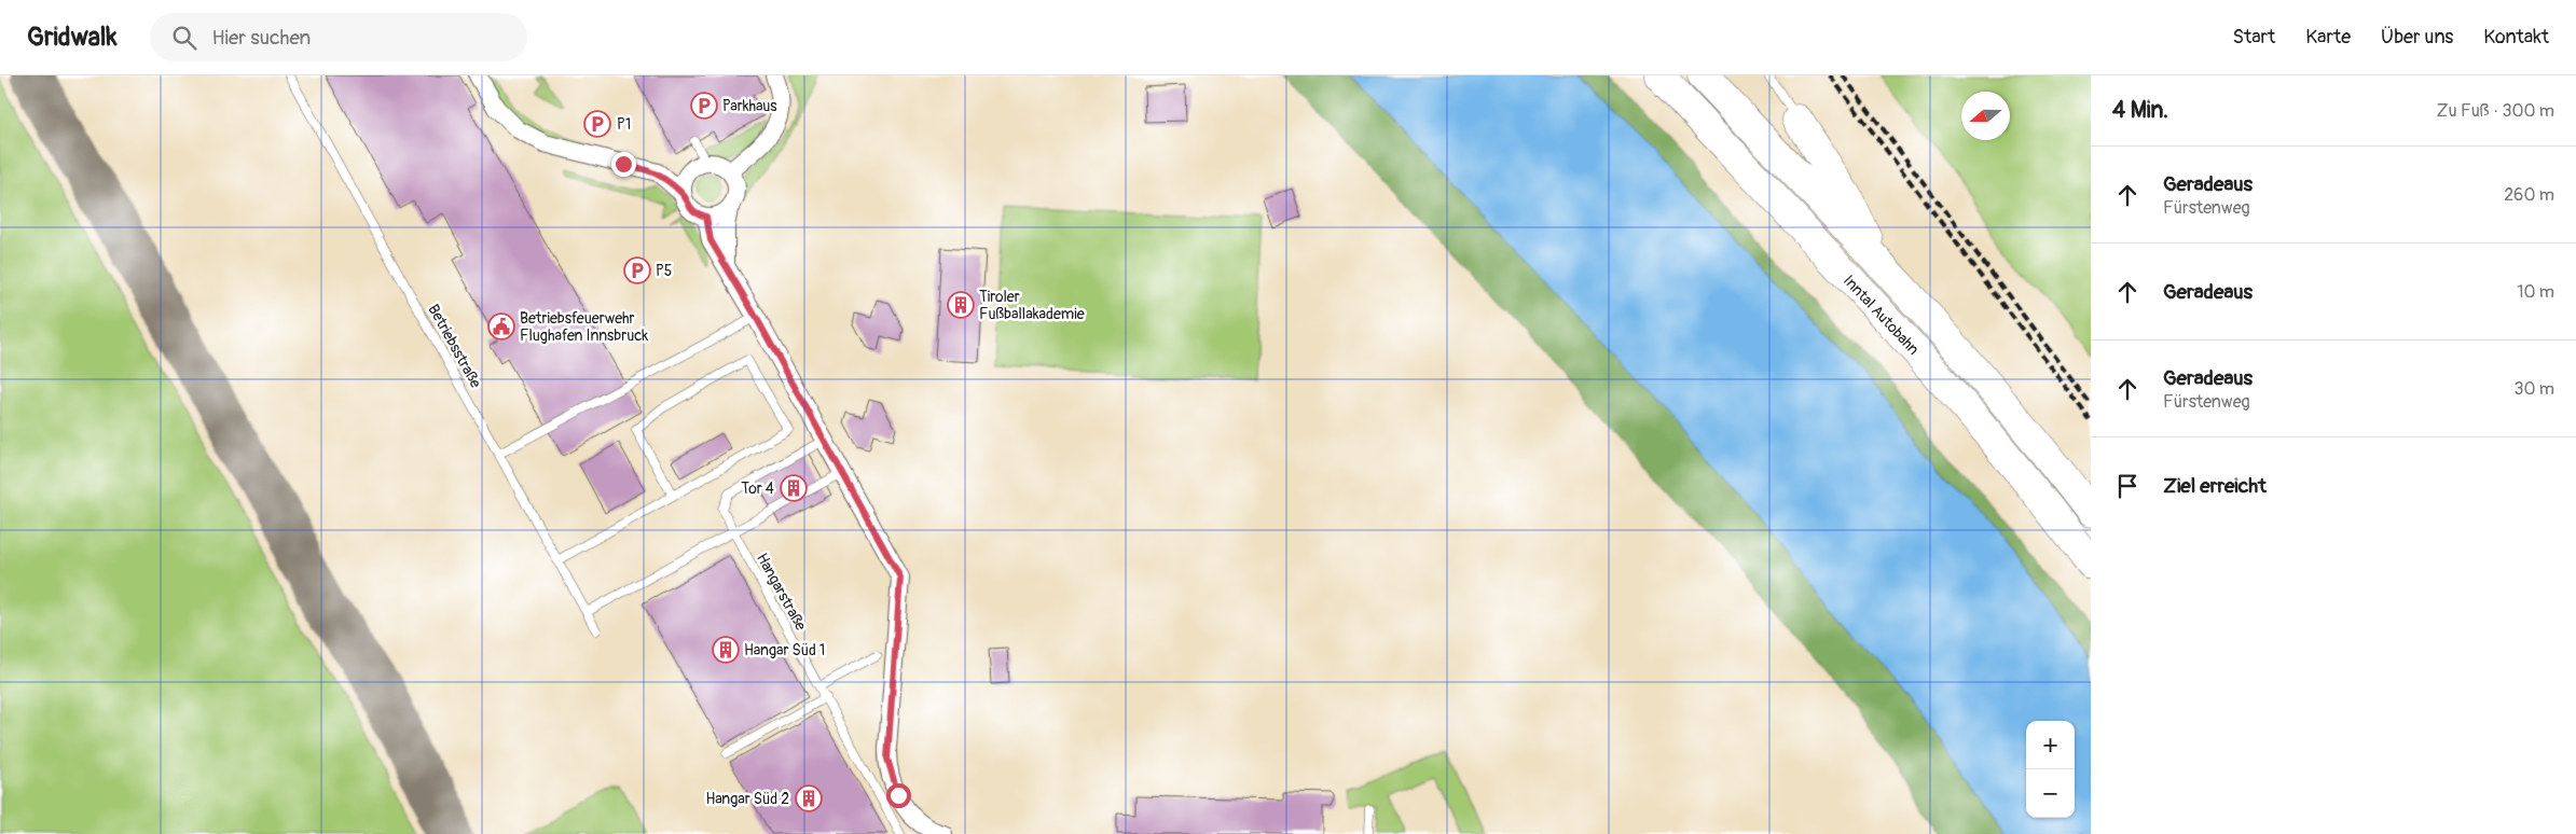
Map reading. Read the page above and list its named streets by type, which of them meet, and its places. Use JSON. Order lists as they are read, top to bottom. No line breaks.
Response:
{"streets":{"highway":["Inntal Autobahn"],"lane":["Betriebsstraße","Hangarstraße"]},"places":{"parking":["Parkhaus","P1","P5"],"building":["Tiroler Fußballakademie","Tor 4","Hangar Süd 1","Hangar Süd 2"],"public building":["Betriebsfeuerwehr Flughafen Innsbruck"]},"north":"left","page":{"header":"Gridwalk","search":"Hier suchen","nav":["Start","Karte","Über uns","Kontakt"],"heading":["4 Min.","Zu Fuß · 300 m"],"list":[["Geradeaus","Fürstenweg","260 m"],["Geradeaus","10 m"],["Geradeaus","Fürstenweg","30 m"],"Ziel erreicht"],"map_buttons":["+","−"]}}
